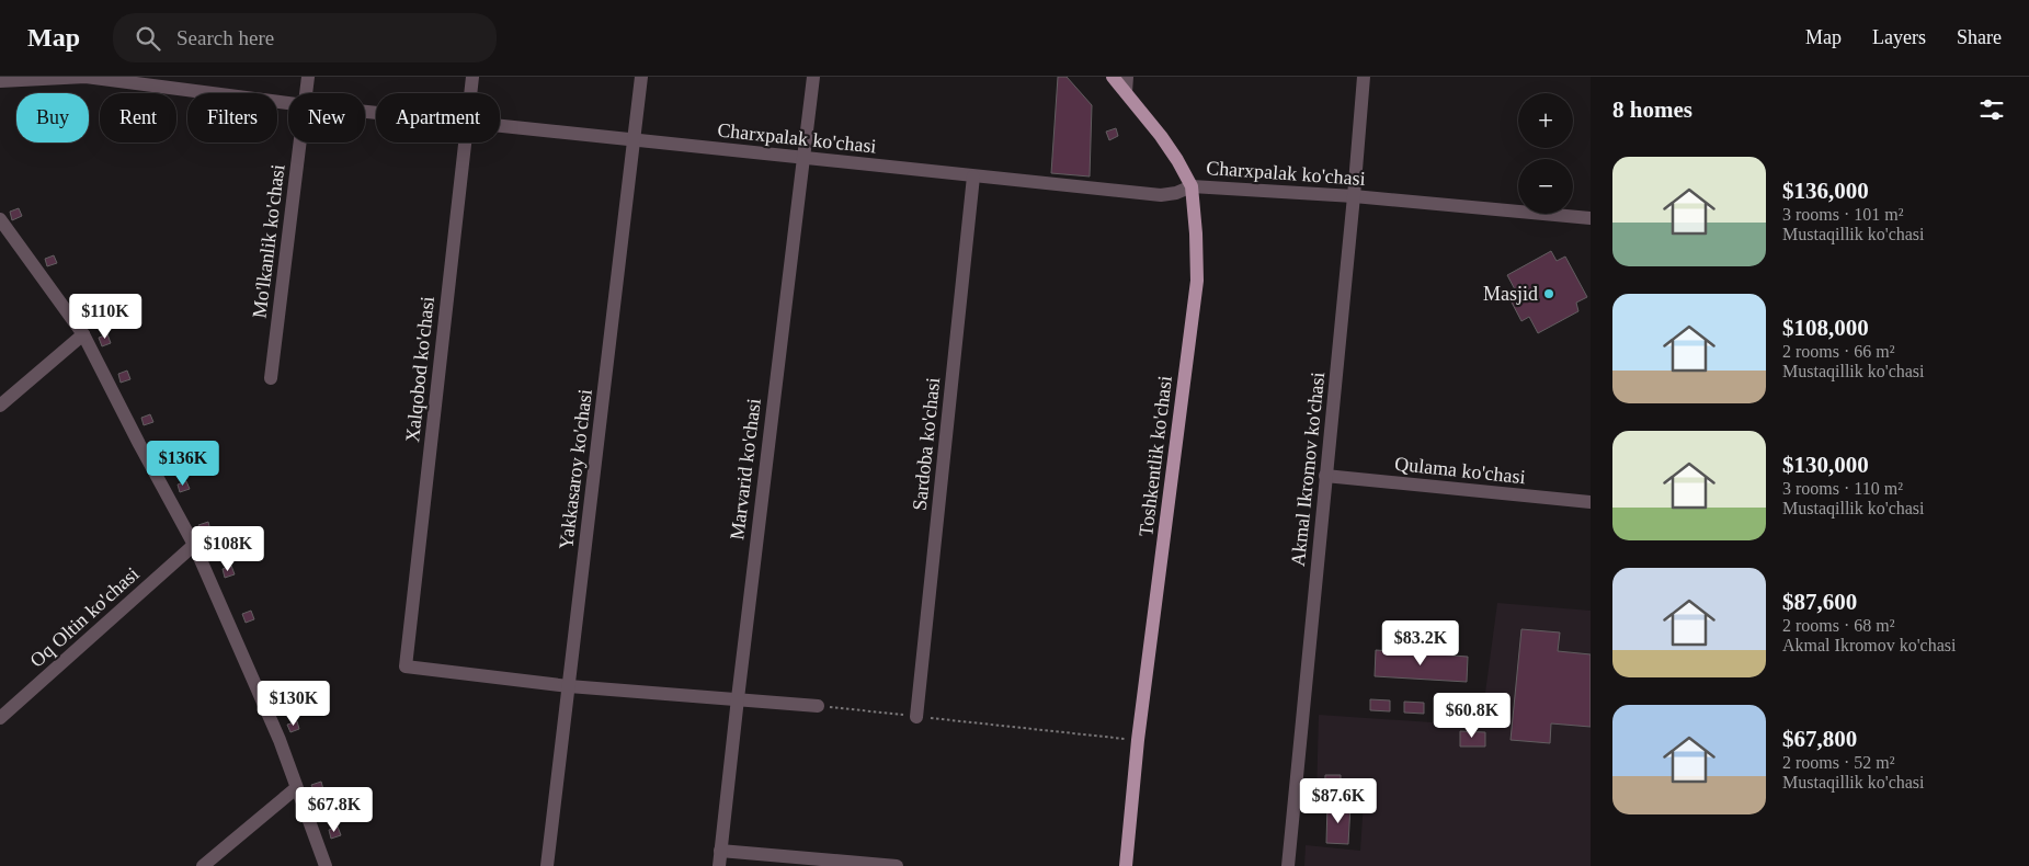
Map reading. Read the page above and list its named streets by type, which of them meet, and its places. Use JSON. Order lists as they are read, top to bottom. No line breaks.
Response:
{"streets":{"main road":["Toshkentlik ko'chasi"],"street":["Charxpalak ko'chasi","Mo'lkanlik ko'chasi","Xalqobod ko'chasi","Sardoba ko'chasi","Yakkasaroy ko'chasi","Marvarid ko'chasi","Akmal Ikromov ko'chasi","Qulama ko'chasi","Oq Oltin ko'chasi"]},"crossings":[["Charxpalak ko'chasi","Sardoba ko'chasi"],["Charxpalak ko'chasi","Toshkentlik ko'chasi"],["Charxpalak ko'chasi","Yakkasaroy ko'chasi"],["Charxpalak ko'chasi","Marvarid ko'chasi"],["Charxpalak ko'chasi","Akmal Ikromov ko'chasi"],["Xalqobod ko'chasi","Yakkasaroy ko'chasi"],["Akmal Ikromov ko'chasi","Qulama ko'chasi"]],"places":["Masjid"],"page":{"header":"Map","search":"Search here","nav":["Map","Layers","Share"],"heading":"8 homes","map_buttons":["+","−"],"chip":["Buy","Rent","Filters","New","Apartment"],"list":[{"name":"$136,000","note":"3 rooms · 101 m² · Mustaqillik ko'chasi"},{"name":"$108,000","note":"2 rooms · 66 m² · Mustaqillik ko'chasi"},{"name":"$130,000","note":"3 rooms · 110 m² · Mustaqillik ko'chasi"},{"name":"$87,600","note":"2 rooms · 68 m² · Akmal Ikromov ko'chasi"},{"name":"$67,800","note":"2 rooms · 52 m² · Mustaqillik ko'chasi"}],"price":["$110K","$136K","$108K","$83.2K","$130K","$60.8K","$87.6K","$67.8K"]}}
